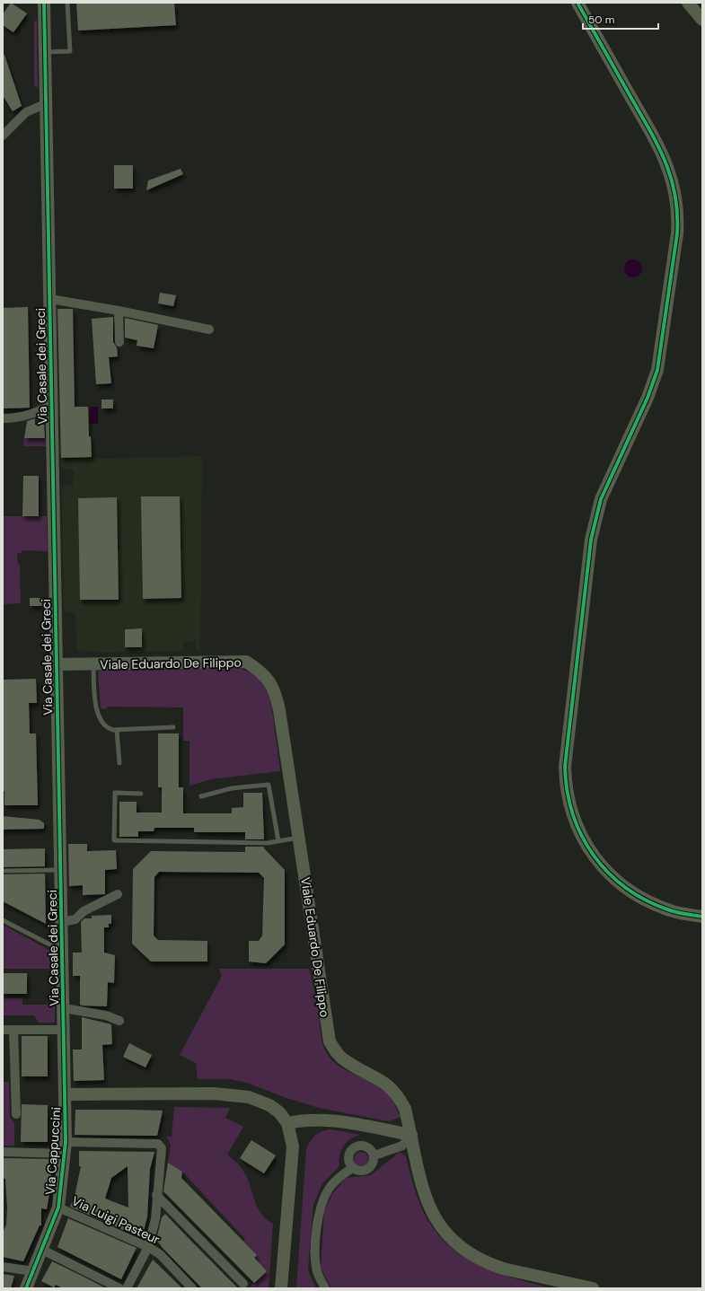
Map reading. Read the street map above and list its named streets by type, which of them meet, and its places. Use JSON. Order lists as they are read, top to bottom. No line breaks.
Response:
{"streets":{"street":["Via Casale dei Greci","Viale Eduardo De Filippo","Via Cappuccini","Via Luigi Pasteur"]},"crossings":[["Via Casale dei Greci","Viale Eduardo De Filippo"],["Via Casale dei Greci","Via Cappuccini"],["Via Cappuccini","Via Luigi Pasteur"]],"scale_bar":"50 m"}
